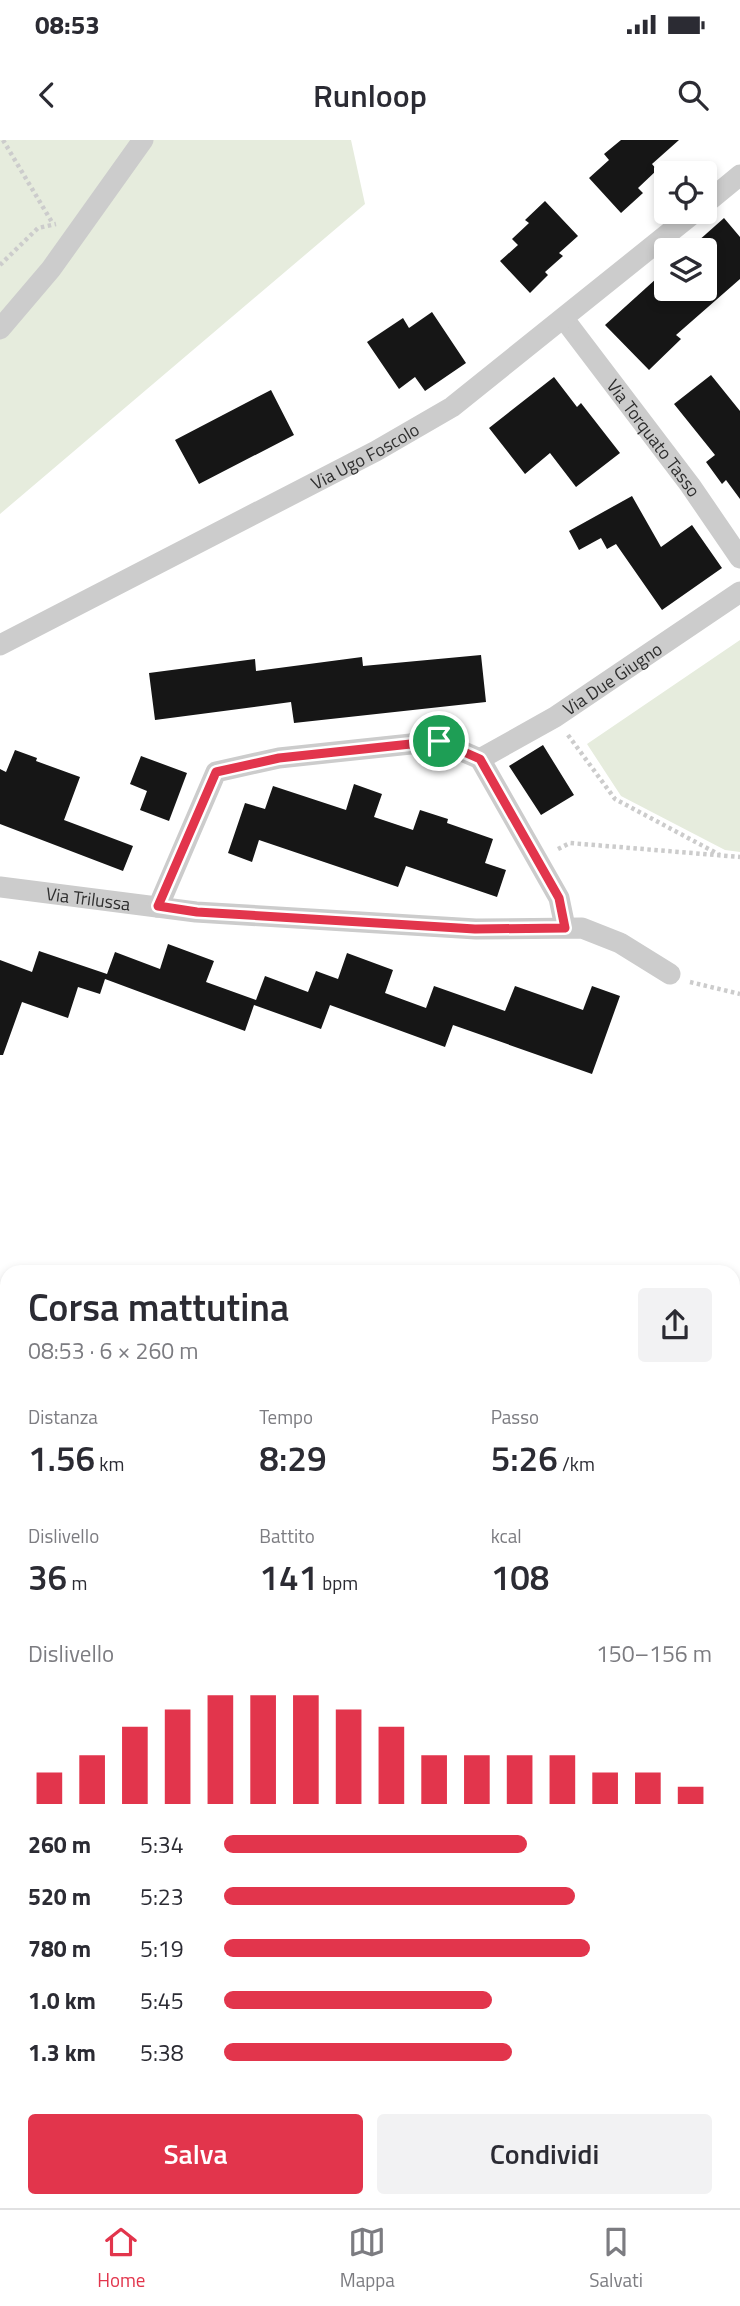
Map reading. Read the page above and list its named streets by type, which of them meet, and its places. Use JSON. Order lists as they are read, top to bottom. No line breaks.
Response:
{"streets":{"street":["Via Torquato Tasso","Via Ugo Foscolo","Via Due Giugno","Via Trilussa"]},"crossings":[["Via Torquato Tasso","Via Ugo Foscolo"]],"page":{"status":"08:53","header":"Runloop","heading":["Corsa mattutina","08:53 · 6 × 260 m"],"stats":[["Distanza","1.56 km"],["Tempo","8:29"],["Passo","5:26 /km"],["Dislivello","36 m"],["Battito","141 bpm"],["kcal","108"]],"chart":["Dislivello","150–156 m"],"list":[{"name":"260 m","note":"5:34"},{"name":"520 m","note":"5:23"},{"name":"780 m","note":"5:19"},{"name":"1.0 km","note":"5:45"},{"name":"1.3 km","note":"5:38"}],"buttons":["Salva","Condividi"],"tabs":["Home","Mappa","Salvati"]}}
